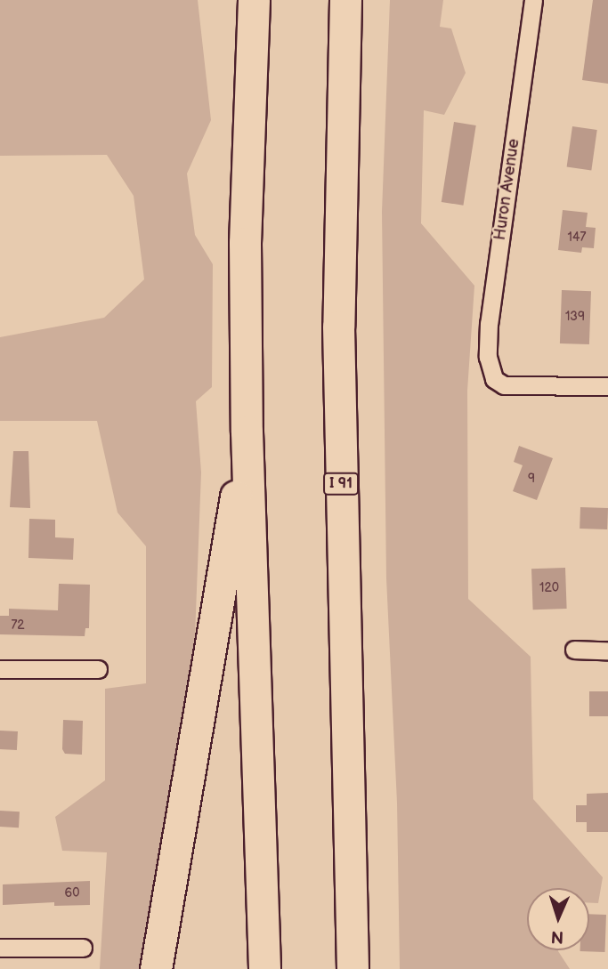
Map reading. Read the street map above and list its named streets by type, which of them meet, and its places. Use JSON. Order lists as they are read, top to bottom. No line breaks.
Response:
{"streets":{"highway":["I 91"],"street":["Huron Avenue"]},"house_numbers":["147","139","9","120","72","60"],"north":"bottom"}
